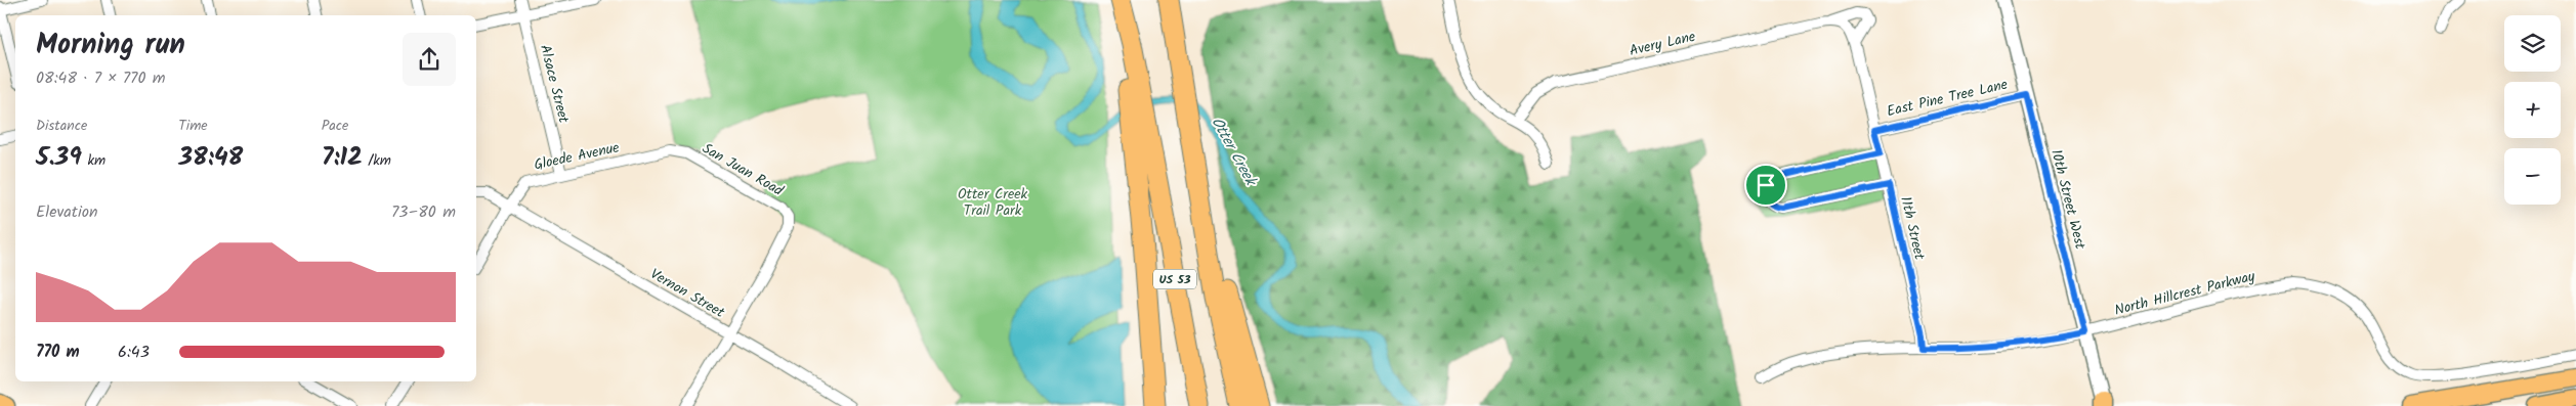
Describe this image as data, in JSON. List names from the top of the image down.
{
  "streets": {
    "highway": ["US 53"],
    "street": [
      "Avery Lane",
      "Alsace Street",
      "East Pine Tree Lane",
      "Gloede Avenue",
      "San Juan Road",
      "10th Street West",
      "11th Street",
      "Vernon Street",
      "North Hillcrest Parkway"
    ]
  },
  "crossings": [
    ["Avery Lane", "11th Street"],
    ["Alsace Street", "Gloede Avenue"],
    ["East Pine Tree Lane", "10th Street West"],
    ["East Pine Tree Lane", "11th Street"],
    ["Gloede Avenue", "San Juan Road"],
    ["Gloede Avenue", "Vernon Street"],
    ["San Juan Road", "Vernon Street"],
    ["10th Street West", "North Hillcrest Parkway"],
    ["11th Street", "North Hillcrest Parkway"]
  ],
  "water": ["Otter Creek"],
  "parks": ["Otter Creek Trail Park"],
  "page": {
    "map_buttons": ["+", "−"],
    "heading": ["Morning run", "08:48 · 7 × 770 m"],
    "stats": [
      ["Distance", "5.39 km"],
      ["Time", "38:48"],
      ["Pace", "7:12 /km"]
    ],
    "chart": ["Elevation", "73–80 m"],
    "list": [
      {
        "name": "770 m",
        "note": "6:43"
      }
    ]
  }
}
